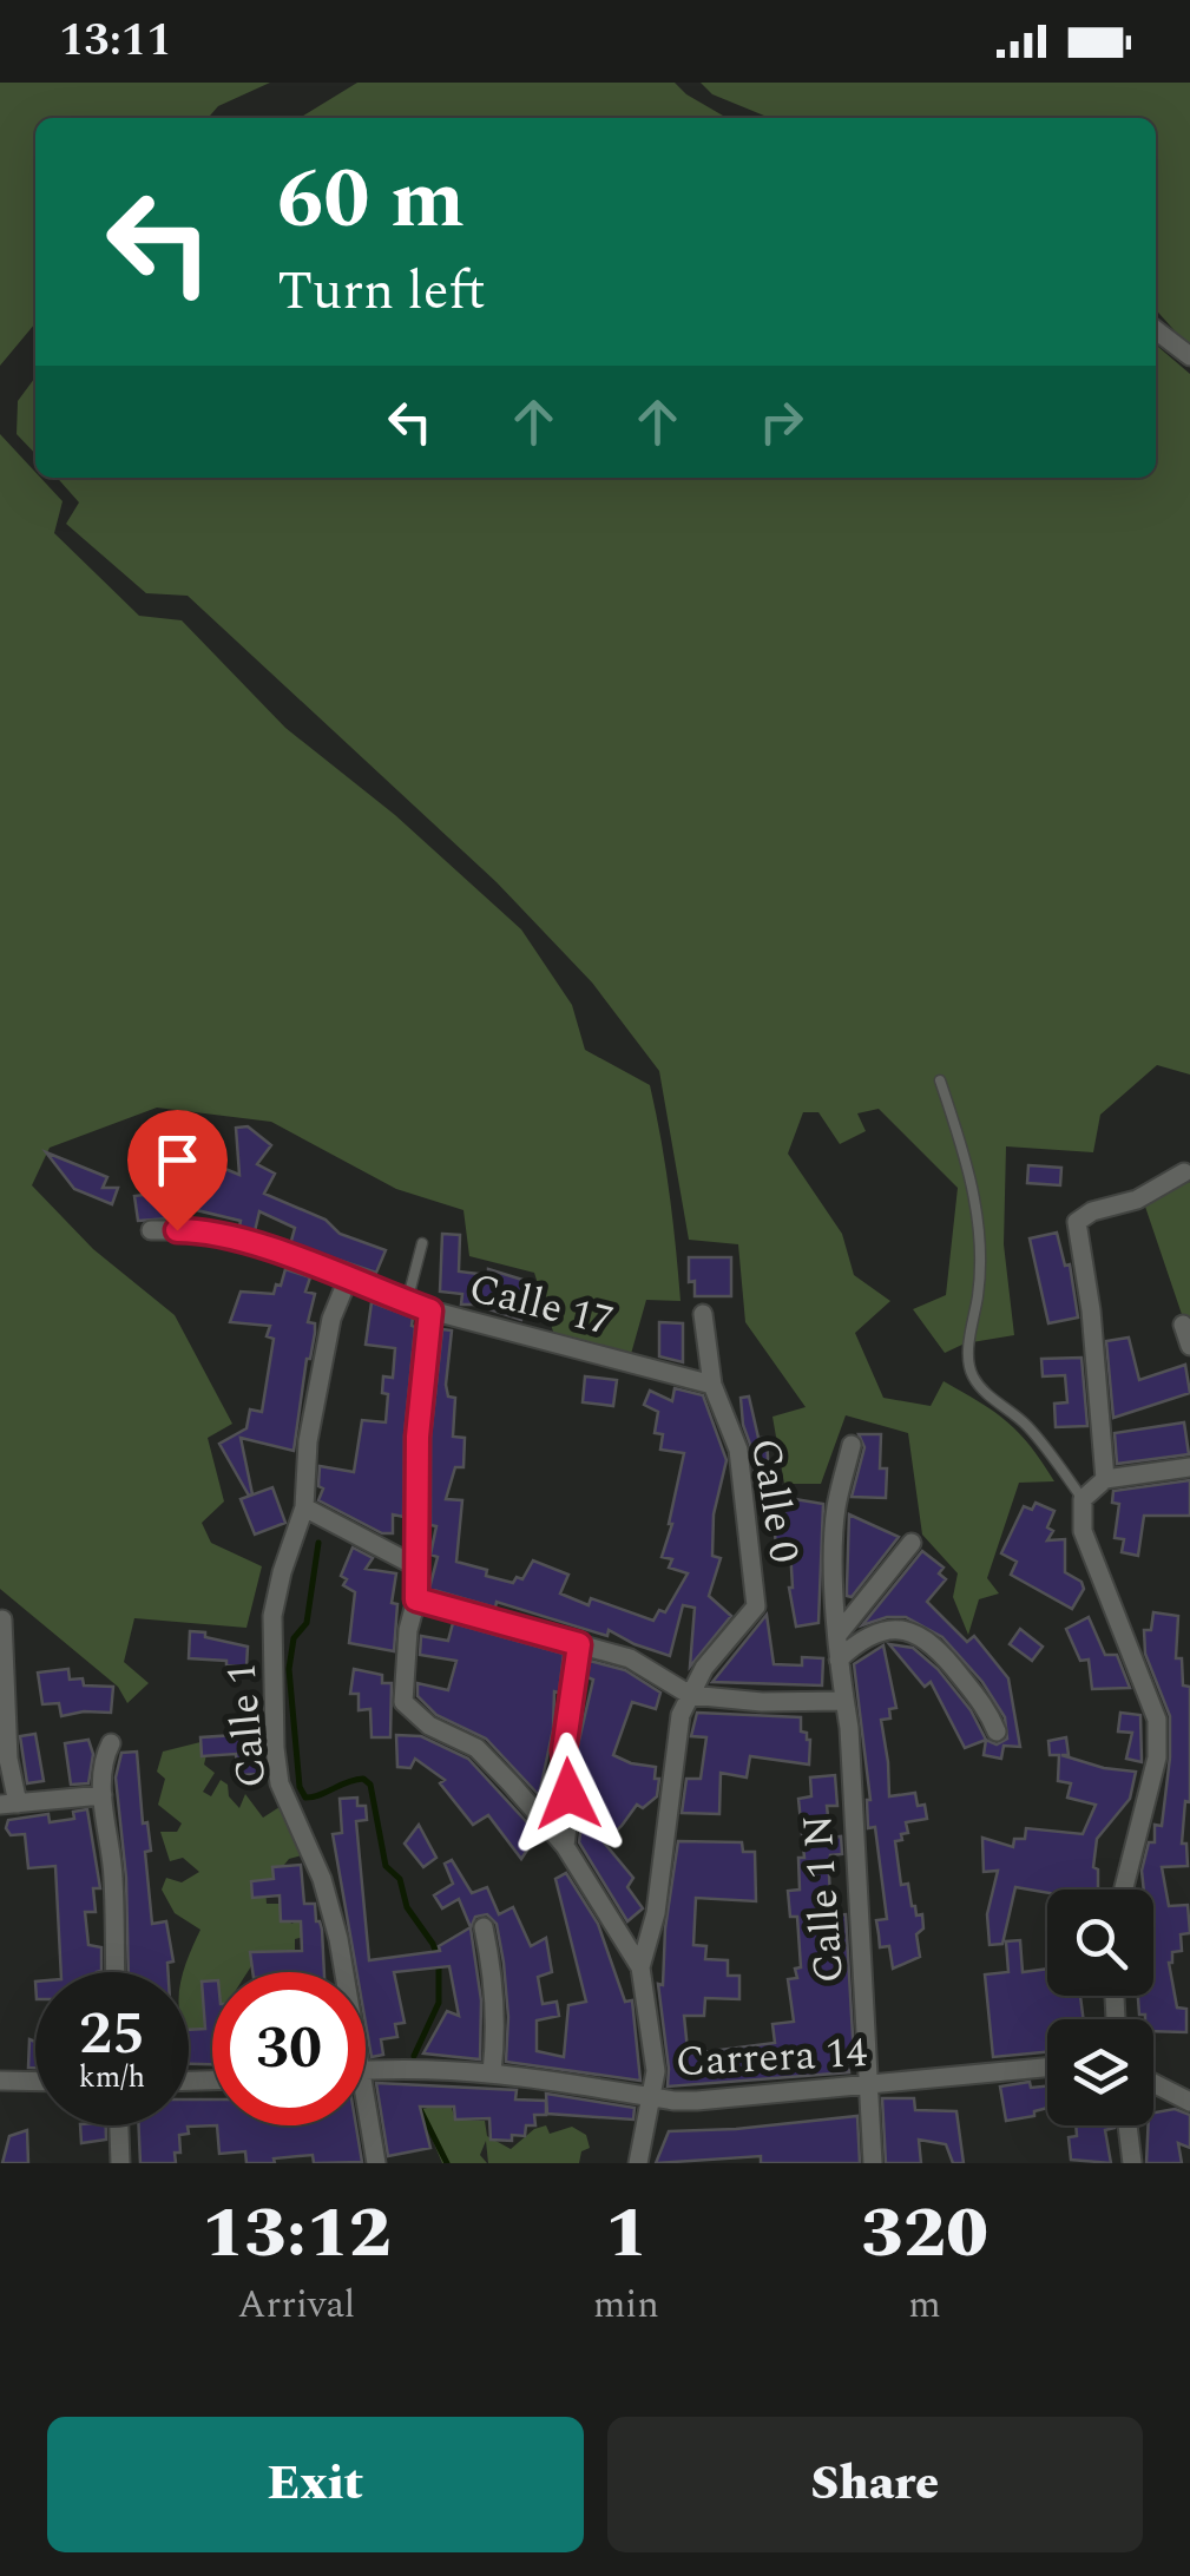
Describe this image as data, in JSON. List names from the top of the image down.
{
  "streets": {
    "street": [
      "Calle 17",
      "Calle 0",
      "Calle 1",
      "Calle 1 N",
      "Carrera 14"
    ]
  },
  "crossings": [
    ["Calle 17", "Calle 0"],
    ["Calle 17", "Calle 1"],
    ["Calle 0", "Carrera 14"],
    ["Calle 1 N", "Carrera 14"]
  ],
  "page": {
    "status": "13:11",
    "turn": ["60 m", "Turn left"],
    "speed": "25 km/h",
    "limit": "30",
    "eta": [
      "13:12",
      "Arrival",
      "1",
      "min",
      "320",
      "m"
    ],
    "buttons": ["Exit", "Share"]
  }
}
